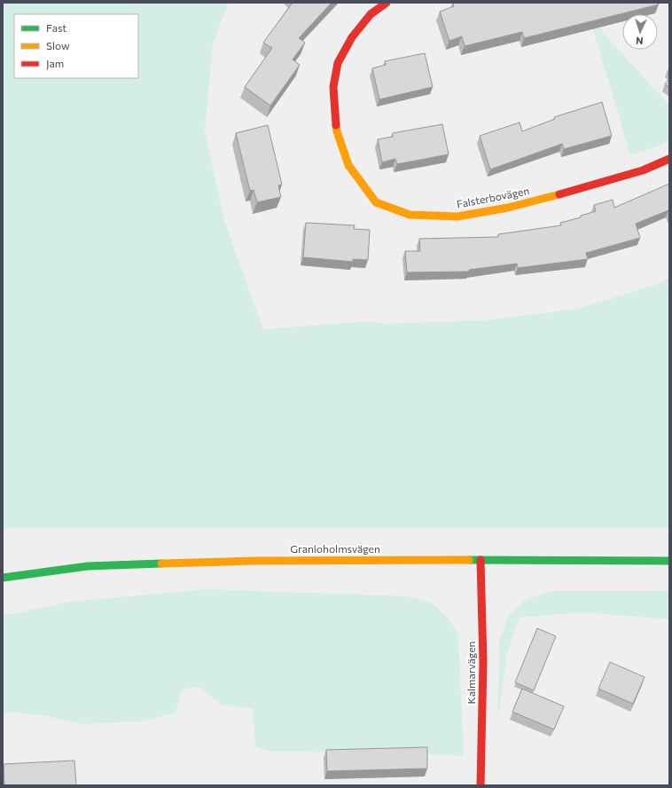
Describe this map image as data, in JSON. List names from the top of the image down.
{
  "streets": {
    "street": ["Falsterbovägen", "Granloholmsvägen", "Kalmarvägen"]
  },
  "crossings": [
    ["Granloholmsvägen", "Kalmarvägen"]
  ],
  "legend": ["Fast", "Slow", "Jam"],
  "north": "bottom"
}
